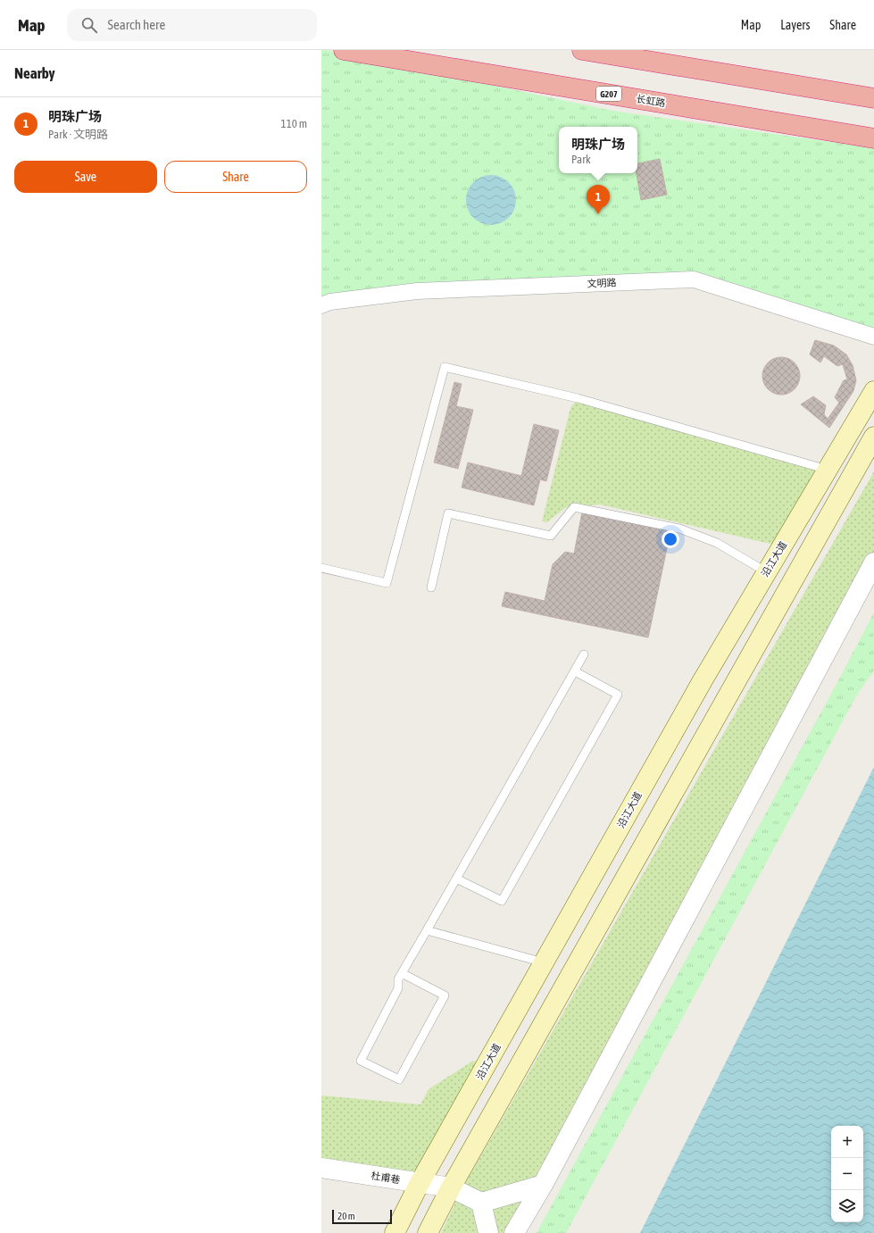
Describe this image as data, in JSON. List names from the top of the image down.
{
  "streets": {
    "highway": ["G207", "长虹路"],
    "main road": ["沿江大道"],
    "street": ["文明路", "杜甫巷"]
  },
  "crossings": [
    ["沿江大道", "杜甫巷"]
  ],
  "scale_bar": "20 m",
  "page": {
    "header": "Map",
    "search": "Search here",
    "nav": ["Map", "Layers", "Share"],
    "heading": "Nearby",
    "list": [
      {
        "mark": "1",
        "name": "明珠广场",
        "note": "Park · 文明路",
        "value": "110 m"
      }
    ],
    "popup": ["明珠广场", "Park"],
    "buttons": ["Save", "Share"],
    "pins": "1",
    "map_buttons": ["+", "−"],
    "scale": "20 m"
  }
}
